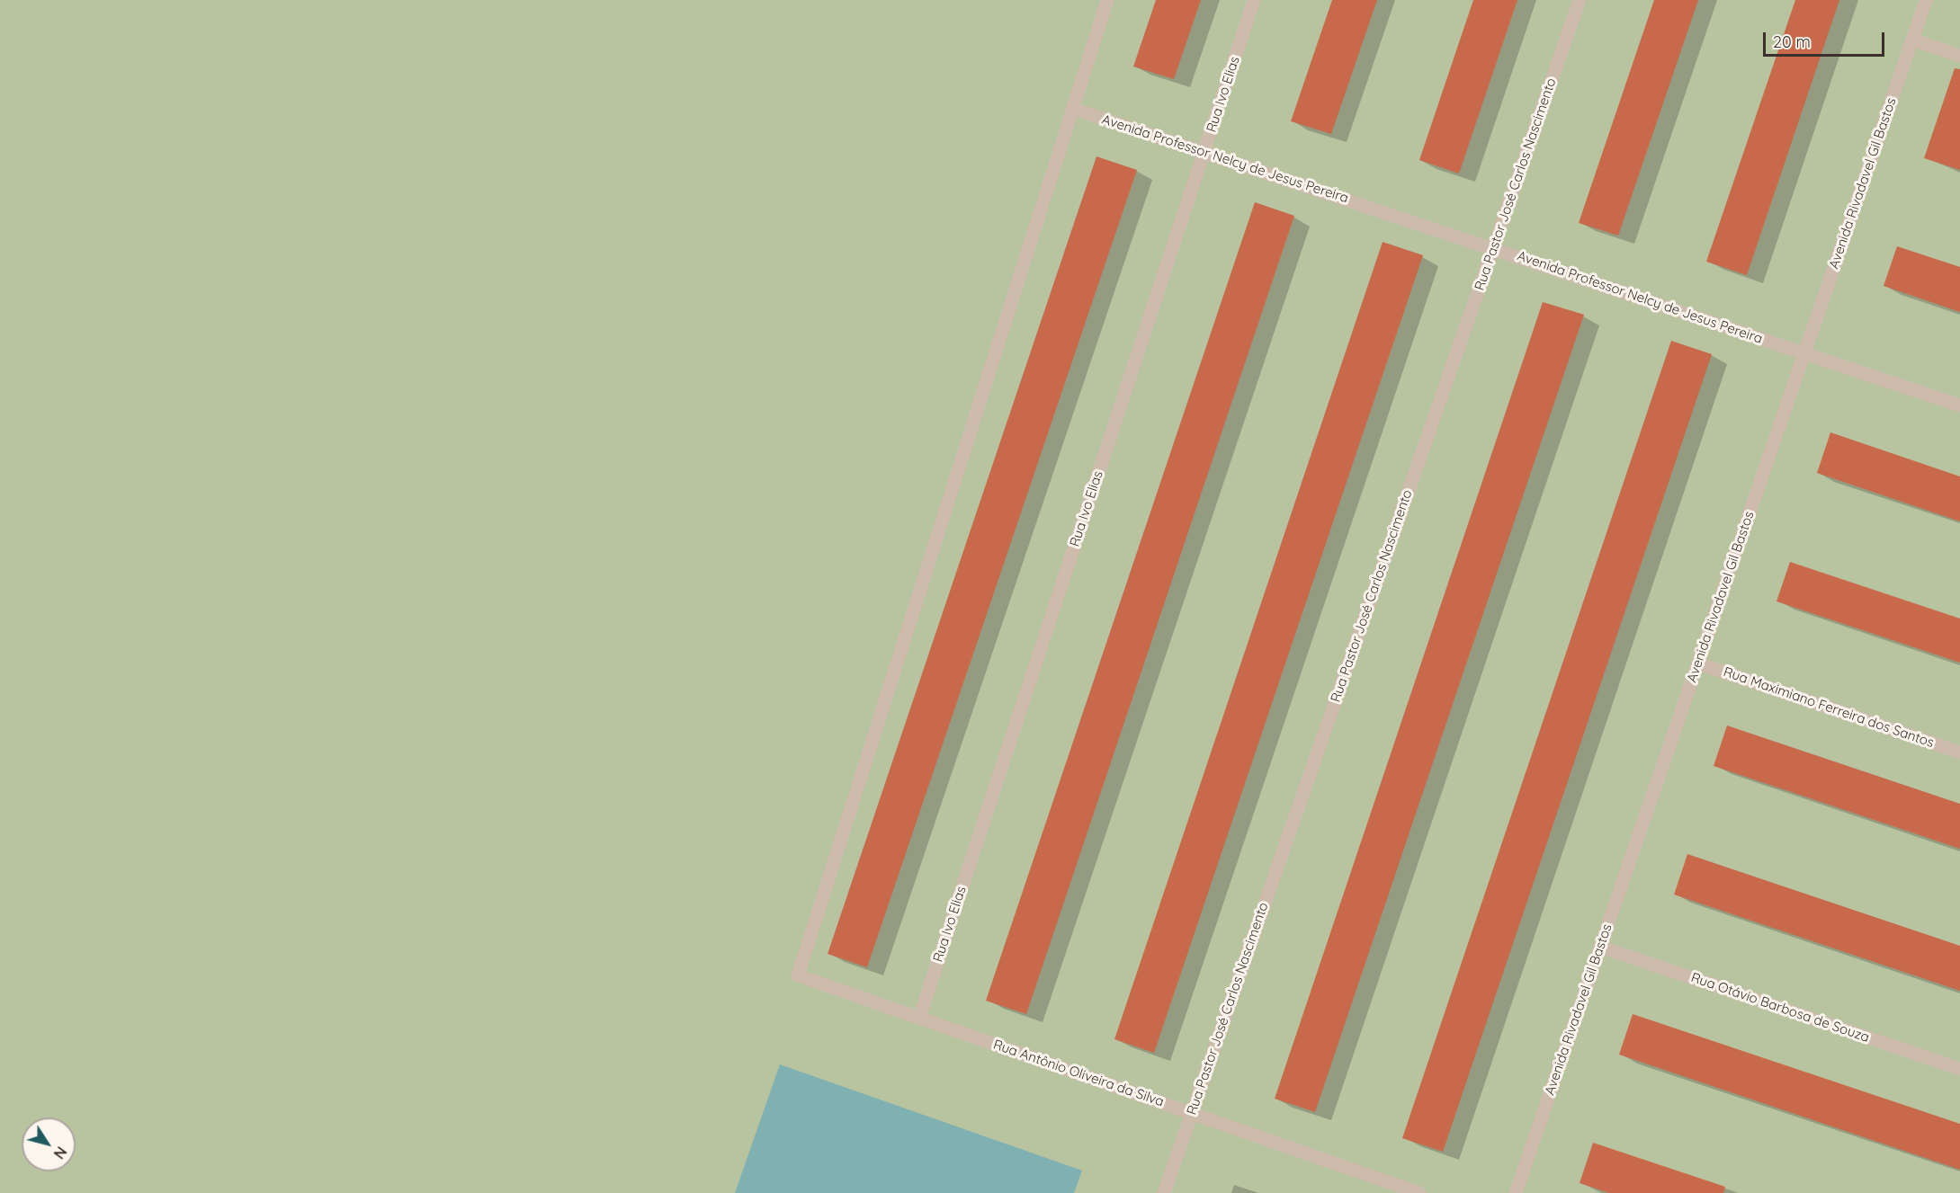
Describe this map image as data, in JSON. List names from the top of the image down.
{
  "streets": {
    "street": [
      "Rua Ivo Elias",
      "Avenida Professor Nelcy de Jesus Pereira",
      "Avenida Rivadavel Gil Bastos",
      "Rua Pastor José Carlos Nascimento",
      "Rua Maximiano Ferreira dos Santos",
      "Rua Otávio Barbosa de Souza",
      "Rua Antônio Oliveira da Silva"
    ]
  },
  "crossings": [
    ["Rua Ivo Elias", "Avenida Professor Nelcy de Jesus Pereira"],
    ["Rua Ivo Elias", "Rua Antônio Oliveira da Silva"],
    ["Avenida Professor Nelcy de Jesus Pereira", "Avenida Rivadavel Gil Bastos"],
    ["Avenida Professor Nelcy de Jesus Pereira", "Rua Pastor José Carlos Nascimento"],
    ["Avenida Professor Nelcy de Jesus Pereira", "Rua Antônio Oliveira da Silva"],
    ["Avenida Rivadavel Gil Bastos", "Rua Maximiano Ferreira dos Santos"],
    ["Avenida Rivadavel Gil Bastos", "Rua Otávio Barbosa de Souza"],
    ["Rua Pastor José Carlos Nascimento", "Rua Antônio Oliveira da Silva"]
  ],
  "scale_bar": "20 m",
  "north": "bottom right"
}
